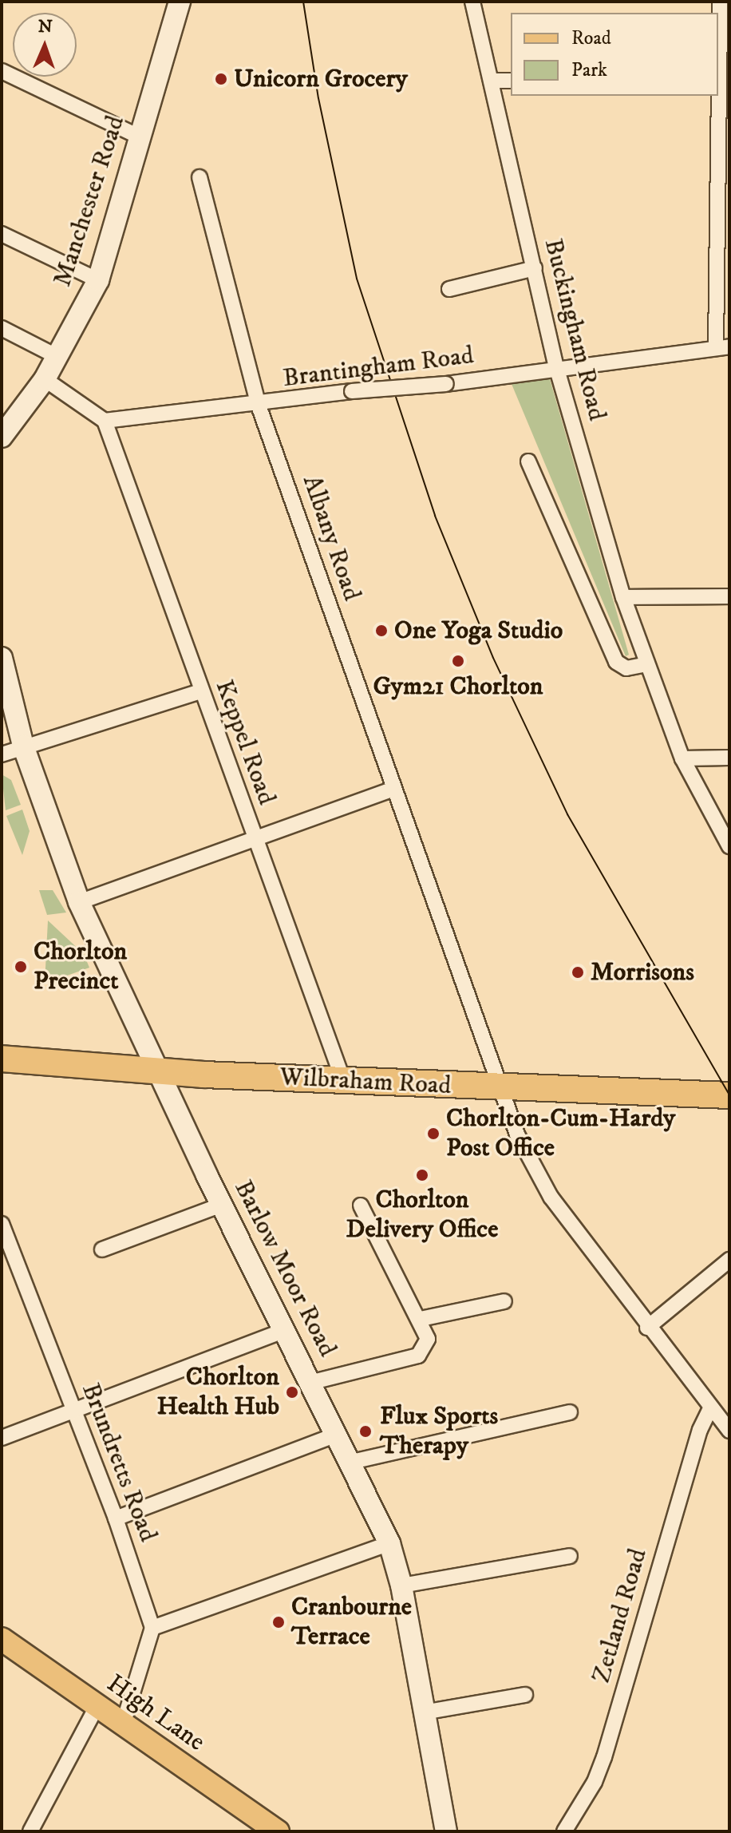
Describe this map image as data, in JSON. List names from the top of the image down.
{
  "streets": {
    "highway": ["Wilbraham Road"],
    "main road": ["Manchester Road", "Barlow Moor Road", "High Lane"],
    "street": [
      "Buckingham Road",
      "Brantingham Road",
      "Albany Road",
      "Keppel Road",
      "Brundretts Road",
      "Zetland Road"
    ]
  },
  "crossings": [
    ["Buckingham Road", "Brantingham Road"],
    ["Brantingham Road", "Albany Road"],
    ["Brantingham Road", "Keppel Road"],
    ["Albany Road", "Wilbraham Road"],
    ["Albany Road", "Zetland Road"],
    ["Keppel Road", "Wilbraham Road"],
    ["Wilbraham Road", "Barlow Moor Road"]
  ],
  "places": [
    "Unicorn Grocery",
    "One Yoga Studio",
    "Gym21 Chorlton",
    "Chorlton Precinct",
    "Morrisons",
    "Chorlton-Cum-Hardy Post Office",
    "Chorlton Delivery Office",
    "Chorlton Health Hub",
    "Flux Sports Therapy",
    "Cranbourne Terrace"
  ],
  "legend": ["Road", "Park"],
  "north": "top"
}
